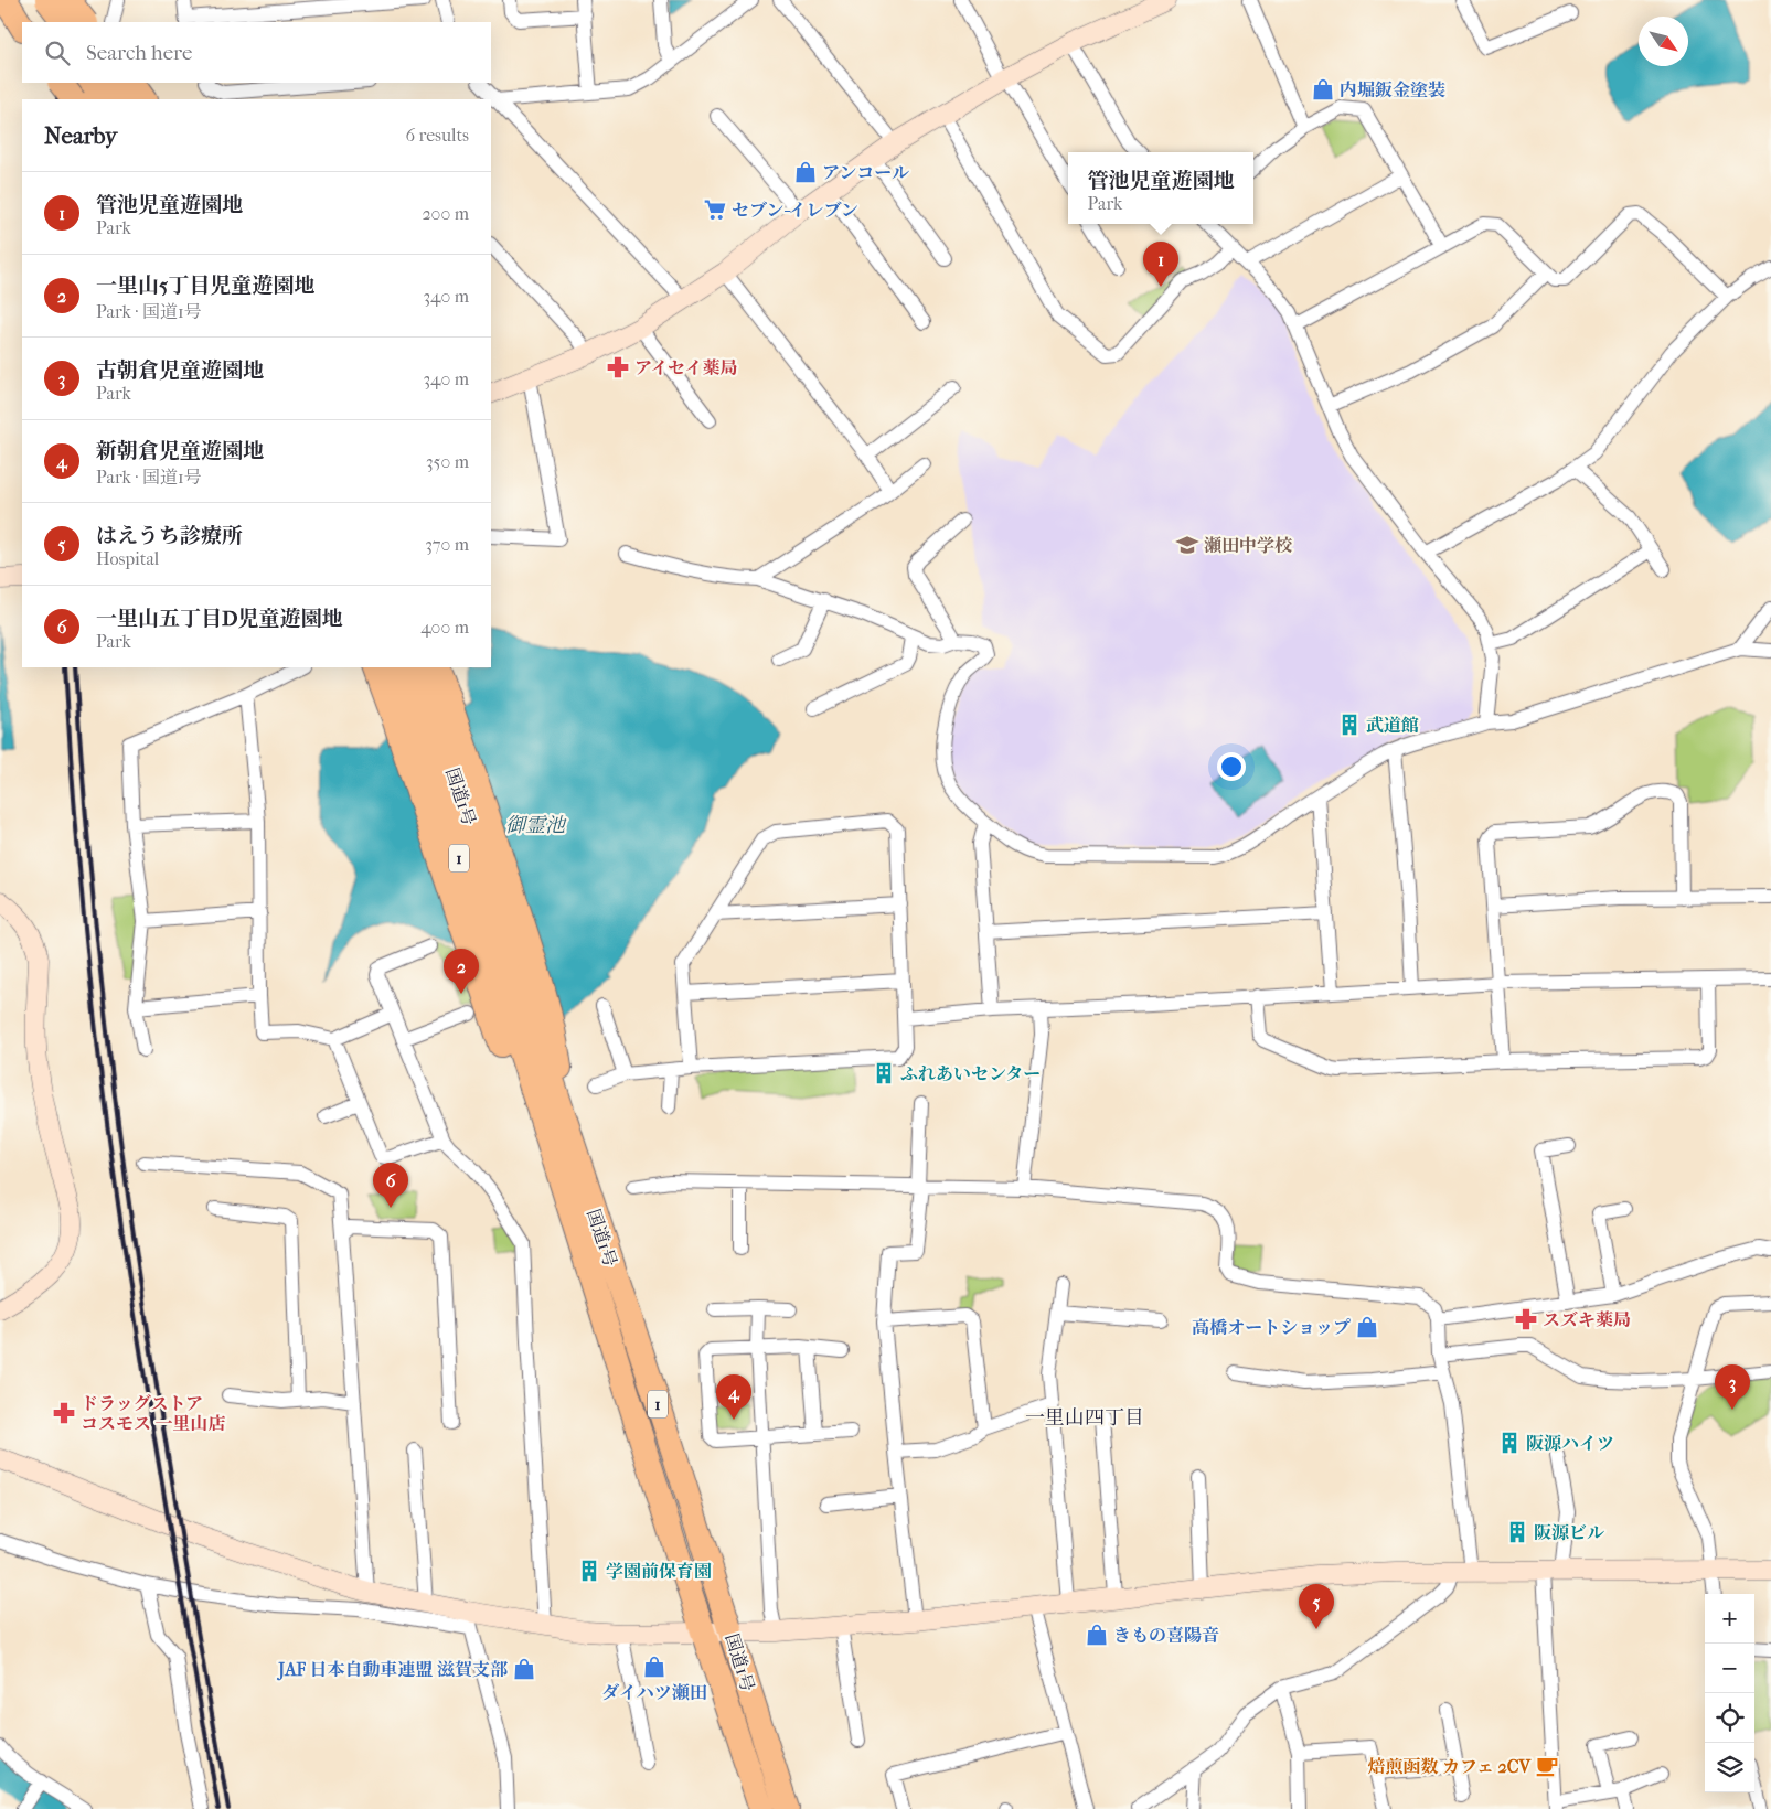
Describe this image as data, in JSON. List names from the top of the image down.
{
  "streets": {
    "highway": ["国道1号", "1"]
  },
  "districts": ["一里山四丁目"],
  "water": ["御霊池"],
  "places": {
    "shop": [
      "内堀鈑金塗装",
      "アンコール",
      "高橋オートショップ",
      "きもの喜陽音",
      "ダイハツ瀬田",
      "JAF 日本自動車連盟 滋賀支部"
    ],
    "supermarket": ["セブン-イレブン"],
    "pharmacy": ["アイセイ薬局", "スズキ薬局", "ドラッグストア コスモス 一里山店"],
    "school or university": ["瀬田中学校"],
    "building": [
      "武道館",
      "ふれあいセンター",
      "阪源ハイツ",
      "阪源ビル",
      "学園前保育園"
    ],
    "cafe": ["焙煎函数 カフェ 2CV"]
  },
  "north": "bottom right",
  "page": {
    "search": "Search here",
    "heading": ["Nearby", "6 results"],
    "popup": ["管池児童遊園地", "Park"],
    "list": [
      {
        "mark": "1",
        "name": "管池児童遊園地",
        "note": "Park",
        "value": "200 m"
      },
      {
        "mark": "2",
        "name": "一里山5丁目児童遊園地",
        "note": "Park · 国道1号",
        "value": "340 m"
      },
      {
        "mark": "3",
        "name": "古朝倉児童遊園地",
        "note": "Park",
        "value": "340 m"
      },
      {
        "mark": "4",
        "name": "新朝倉児童遊園地",
        "note": "Park · 国道1号",
        "value": "350 m"
      },
      {
        "mark": "5",
        "name": "はえうち診療所",
        "note": "Hospital",
        "value": "370 m"
      },
      {
        "mark": "6",
        "name": "一里山五丁目D児童遊園地",
        "note": "Park",
        "value": "400 m"
      }
    ],
    "pins": [
      "1",
      "2",
      "6",
      "3",
      "4",
      "5"
    ],
    "map_buttons": ["+", "−"]
  }
}
